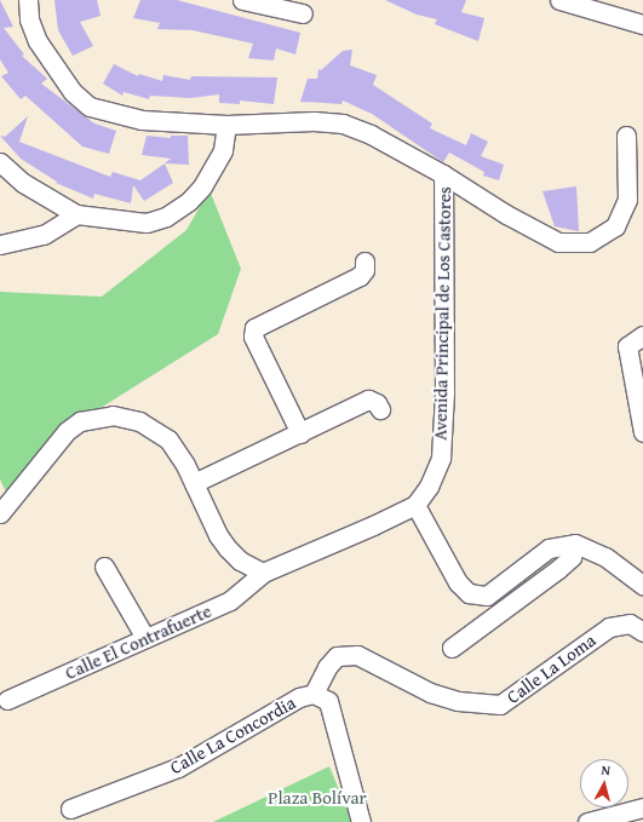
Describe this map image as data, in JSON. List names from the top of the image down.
{
  "streets": {
    "street": [
      "Avenida Principal de Los Castores",
      "Calle El Contrafuerte",
      "Calle La Loma",
      "Calle La Concordia"
    ]
  },
  "crossings": [
    ["Avenida Principal de Los Castores", "Calle El Contrafuerte"],
    ["Calle La Loma", "Calle La Concordia"]
  ],
  "parks": ["Plaza Bolívar"],
  "north": "top"
}
